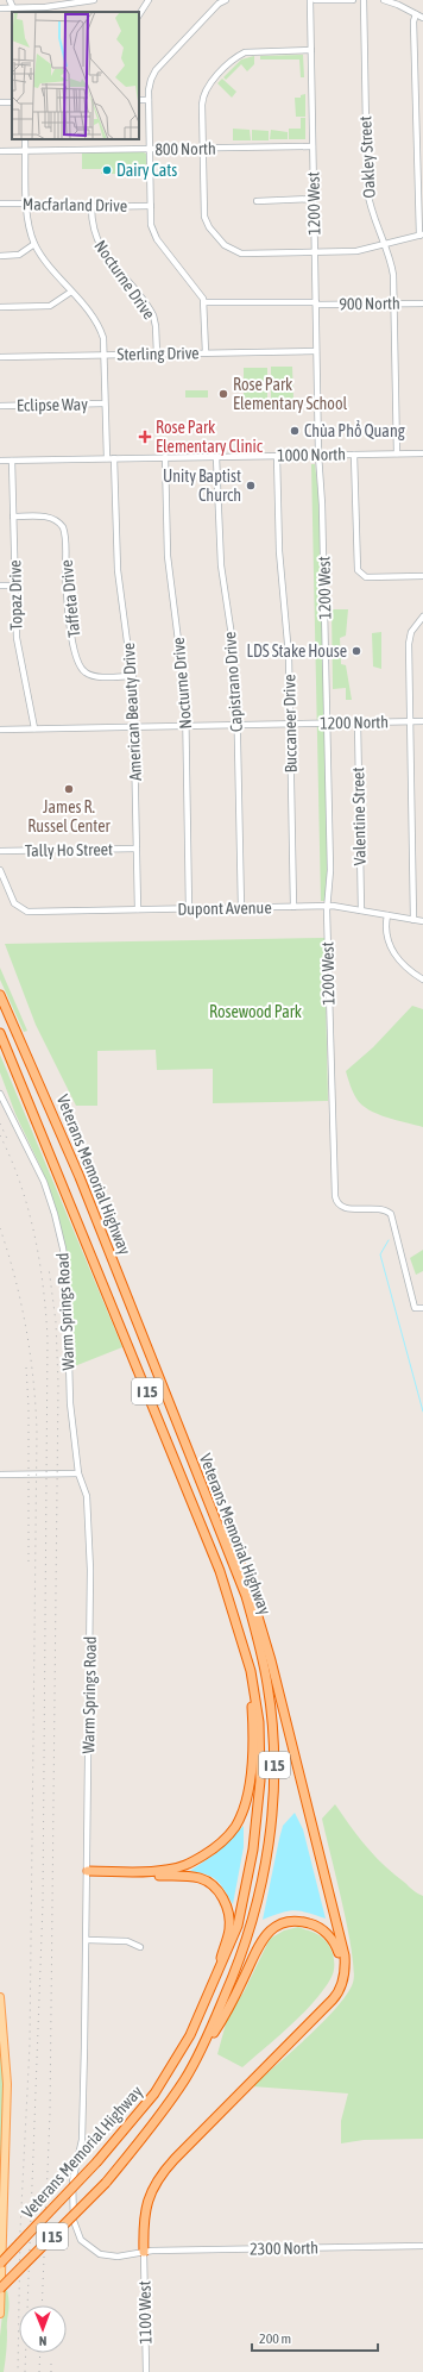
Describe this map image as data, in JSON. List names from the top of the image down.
{
  "streets": {
    "highway": ["Veterans Memorial Highway", "I 15"],
    "street": [
      "800 North",
      "Oakley Street",
      "1200 West",
      "Macfarland Drive",
      "Nocturne Drive",
      "900 North",
      "Sterling Drive",
      "Eclipse Way",
      "1000 North",
      "Topaz Drive",
      "Taffeta Drive",
      "Capistrano Drive",
      "American Beauty Drive",
      "1200 North",
      "Buccaneer Drive",
      "Valentine Street",
      "Tally Ho Street",
      "Dupont Avenue",
      "Warm Springs Road",
      "2300 North",
      "1100 West"
    ]
  },
  "crossings": [
    ["800 North", "1200 West"],
    ["Oakley Street", "900 North"],
    ["Oakley Street", "1000 North"],
    ["1200 West", "900 North"],
    ["1200 West", "Sterling Drive"],
    ["1200 West", "1000 North"],
    ["1200 West", "1200 North"],
    ["1200 West", "Dupont Avenue"],
    ["Macfarland Drive", "Nocturne Drive"],
    ["Nocturne Drive", "Sterling Drive"],
    ["Nocturne Drive", "1000 North"],
    ["Nocturne Drive", "1200 North"],
    ["Nocturne Drive", "Dupont Avenue"],
    ["1000 North", "Topaz Drive"],
    ["1000 North", "Capistrano Drive"],
    ["1000 North", "American Beauty Drive"],
    ["1000 North", "Buccaneer Drive"],
    ["Topaz Drive", "Taffeta Drive"],
    ["Topaz Drive", "1200 North"],
    ["Taffeta Drive", "American Beauty Drive"],
    ["Capistrano Drive", "1200 North"],
    ["Capistrano Drive", "Dupont Avenue"],
    ["American Beauty Drive", "1200 North"],
    ["American Beauty Drive", "Tally Ho Street"],
    ["American Beauty Drive", "Dupont Avenue"],
    ["1200 North", "Buccaneer Drive"],
    ["1200 North", "Valentine Street"],
    ["Buccaneer Drive", "Dupont Avenue"],
    ["Valentine Street", "Dupont Avenue"],
    ["Warm Springs Road", "2300 North"],
    ["Warm Springs Road", "1100 West"],
    ["2300 North", "1100 West"]
  ],
  "parks": ["Rosewood Park"],
  "places": {
    "other": [
      "Dairy Cats",
      "Rose Park Elementary School",
      "Chùa Phổ Quang",
      "Unity Baptist Church",
      "LDS Stake House",
      "James R. Russel Center"
    ],
    "health": ["Rose Park Elementary Clinic"]
  },
  "scale_bar": "200 m",
  "north": "bottom"
}
